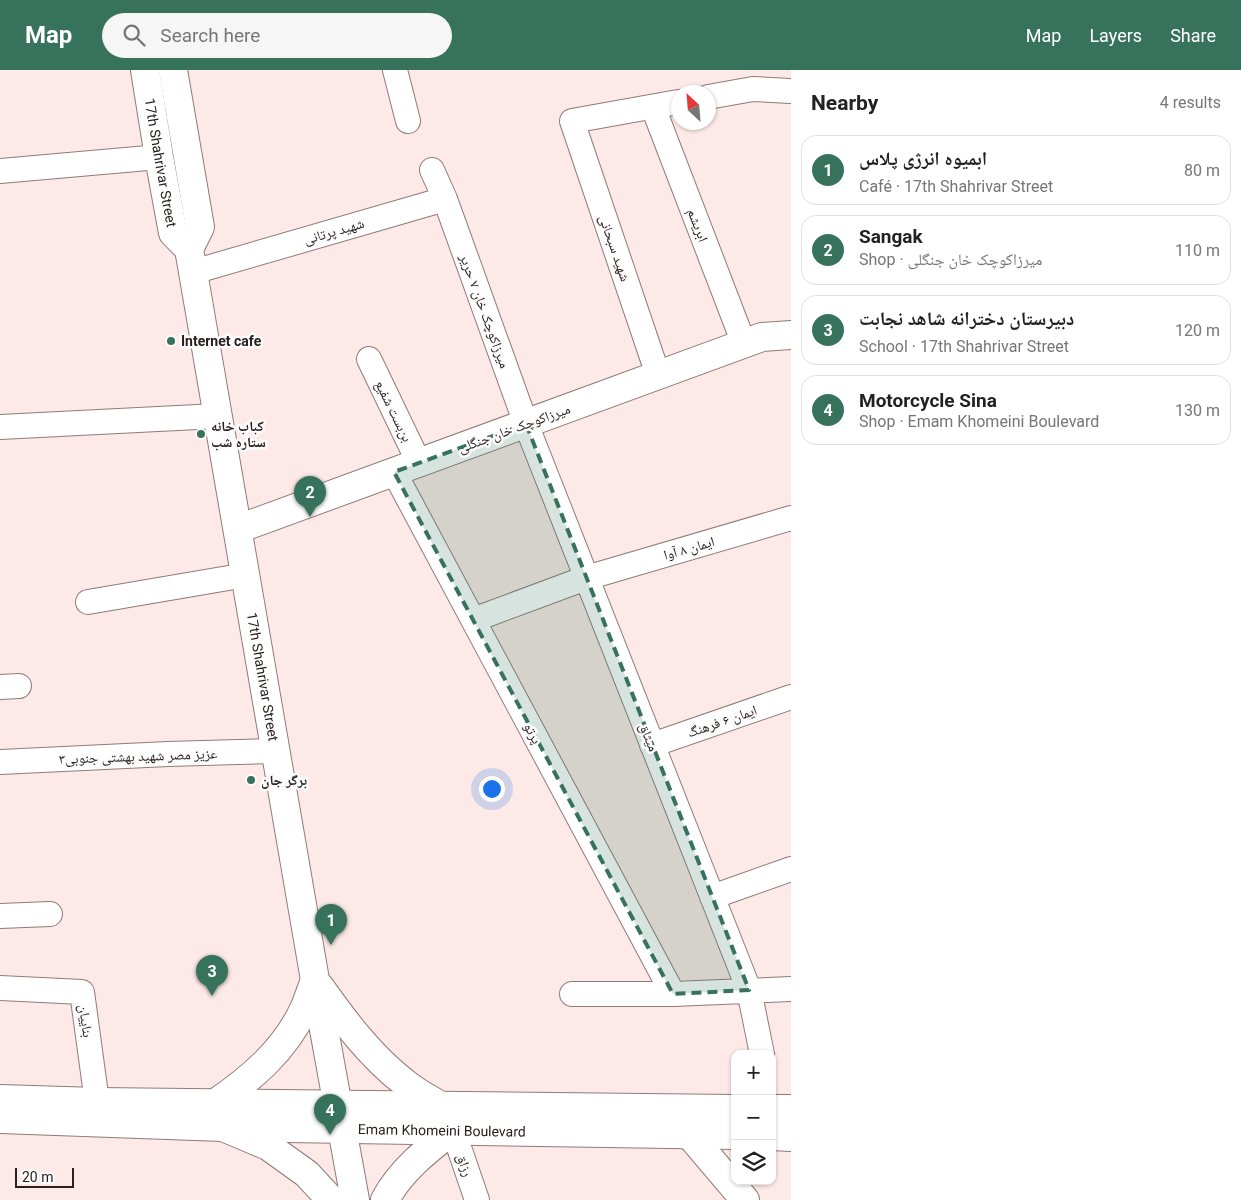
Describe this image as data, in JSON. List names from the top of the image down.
{
  "streets": {
    "main road": ["17th Shahrivar Street", "میرزاکوچک خان جنگلی", "Emam Khomeini Boulevard"],
    "street": [
      "ابریشم",
      "شهید پرتانی",
      "شهید سبحانی",
      "میرزاکوچک خان ۷ حریر",
      "بن‌بست شفیع",
      "ایمان ۸ آوا",
      "ایمان ۶ فرهنگ",
      "پرتو",
      "میثاق",
      "عزیز مصر شهید بهشتی جنوبی۳",
      "بناییان",
      "رزاق"
    ]
  },
  "crossings": [
    ["17th Shahrivar Street", "شهید پرتانی"],
    ["17th Shahrivar Street", "میرزاکوچک خان جنگلی"],
    ["17th Shahrivar Street", "عزیز مصر شهید بهشتی جنوبی۳"],
    ["17th Shahrivar Street", "Emam Khomeini Boulevard"],
    ["ابریشم", "شهید سبحانی"],
    ["ابریشم", "میرزاکوچک خان جنگلی"],
    ["شهید پرتانی", "میرزاکوچک خان ۷ حریر"],
    ["شهید سبحانی", "میرزاکوچک خان جنگلی"],
    ["میرزاکوچک خان ۷ حریر", "میرزاکوچک خان جنگلی"],
    ["میرزاکوچک خان ۷ حریر", "میثاق"],
    ["بن‌بست شفیع", "میرزاکوچک خان جنگلی"],
    ["بن‌بست شفیع", "پرتو"],
    ["میرزاکوچک خان جنگلی", "پرتو"],
    ["میرزاکوچک خان جنگلی", "میثاق"],
    ["ایمان ۸ آوا", "پرتو"],
    ["ایمان ۸ آوا", "میثاق"],
    ["ایمان ۶ فرهنگ", "میثاق"],
    ["بناییان", "Emam Khomeini Boulevard"],
    ["Emam Khomeini Boulevard", "رزاق"]
  ],
  "places": ["Internet cafe", "کباب خانه ستاره شب", "برگر جان"],
  "scale_bar": "20 m",
  "north": "top left",
  "page": {
    "header": "Map",
    "search": "Search here",
    "nav": ["Map", "Layers", "Share"],
    "heading": ["Nearby", "4 results"],
    "list": [
      {
        "mark": "1",
        "name": "ابمیوه انرژی پلاس",
        "note": "Café · 17th Shahrivar Street",
        "value": "80 m"
      },
      {
        "mark": "2",
        "name": "Sangak",
        "note": "Shop · میرزاکوچک خان جنگلی",
        "value": "110 m"
      },
      {
        "mark": "3",
        "name": "دبیرستان دخترانه شاهد نجابت",
        "note": "School · 17th Shahrivar Street",
        "value": "120 m"
      },
      {
        "mark": "4",
        "name": "Motorcycle Sina",
        "note": "Shop · Emam Khomeini Boulevard",
        "value": "130 m"
      }
    ],
    "pins": [
      "2",
      "1",
      "3",
      "4"
    ],
    "map_buttons": ["+", "−"],
    "scale": "20 m"
  }
}
